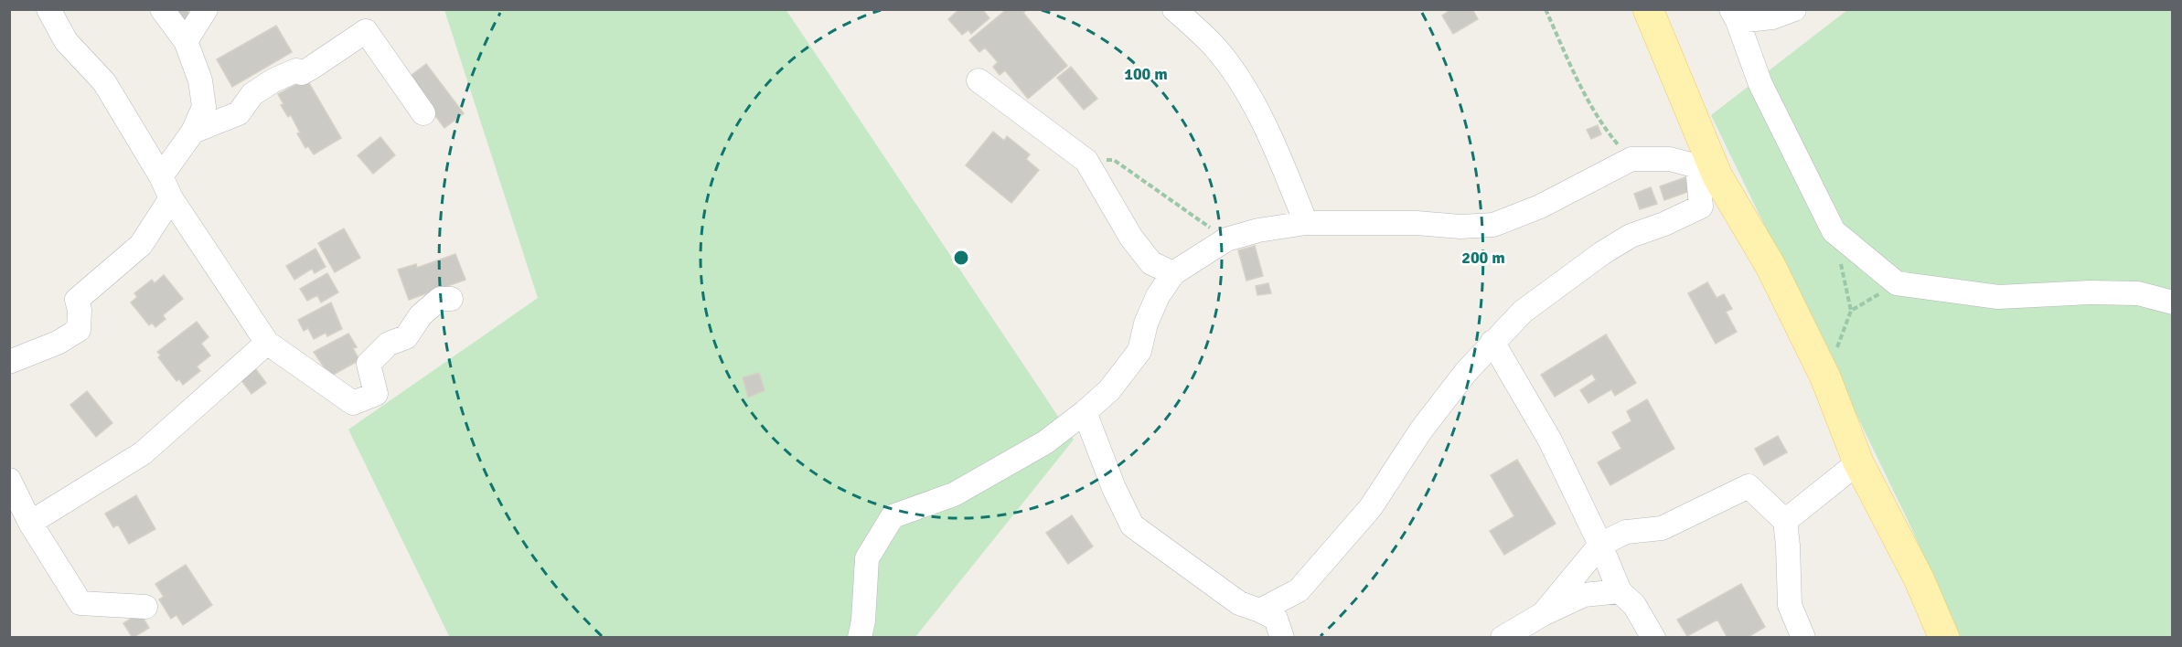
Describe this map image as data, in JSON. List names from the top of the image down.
{
  "rings": ["100 m", "200 m"]
}
